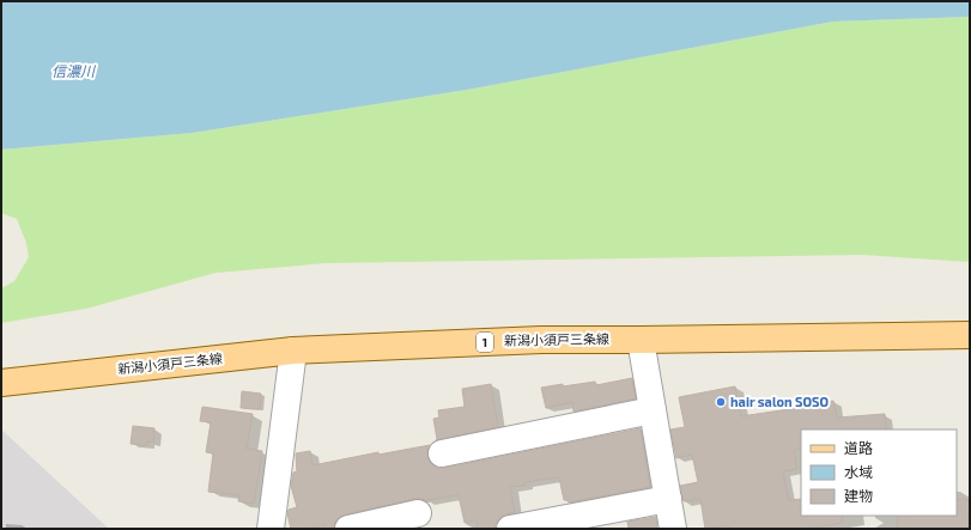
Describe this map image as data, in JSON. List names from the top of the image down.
{
  "streets": {
    "main road": ["新潟小須戸三条線", "1"]
  },
  "water": ["信濃川"],
  "places": ["hair salon SOSO"],
  "legend": ["道路", "水域", "建物"]
}
